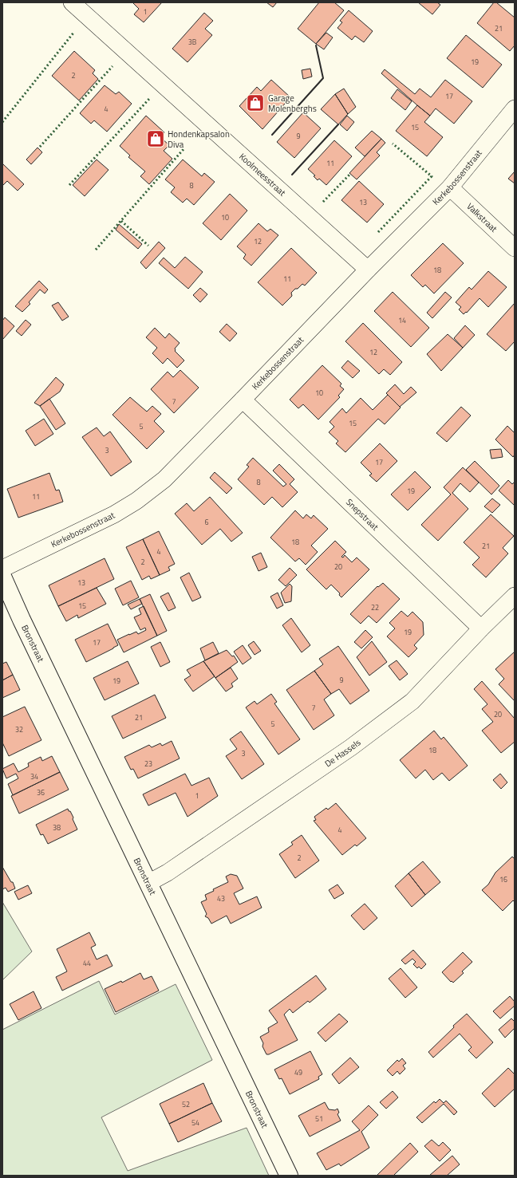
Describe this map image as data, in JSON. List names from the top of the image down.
{
  "streets": {
    "street": [
      "Koolmeesstraat",
      "Kerkebossenstraat",
      "Valkstraat",
      "Snepstraat",
      "Bronstraat",
      "De Hassels"
    ]
  },
  "crossings": [
    ["Koolmeesstraat", "Kerkebossenstraat"],
    ["Kerkebossenstraat", "Valkstraat"],
    ["Kerkebossenstraat", "Snepstraat"],
    ["Snepstraat", "De Hassels"],
    ["Bronstraat", "De Hassels"]
  ],
  "places": {
    "shop": ["Garage Molenberghs", "Hondenkapsalon Diva"]
  },
  "house_numbers": [
    "1",
    "21",
    "3B",
    "19",
    "2",
    "17",
    "4",
    "15",
    "9",
    "11",
    "8",
    "13",
    "10",
    "12",
    "18",
    "11",
    "14",
    "12",
    "10",
    "7",
    "15",
    "5",
    "3",
    "17",
    "8",
    "19",
    "11",
    "6",
    "18",
    "21",
    "4",
    "2",
    "20",
    "13",
    "15",
    "22",
    "19",
    "17",
    "9",
    "19",
    "7",
    "20",
    "21",
    "5",
    "32",
    "18",
    "3",
    "23",
    "34",
    "36",
    "1",
    "38",
    "4",
    "2",
    "16",
    "43",
    "44",
    "49",
    "52",
    "51",
    "54"
  ]
}
